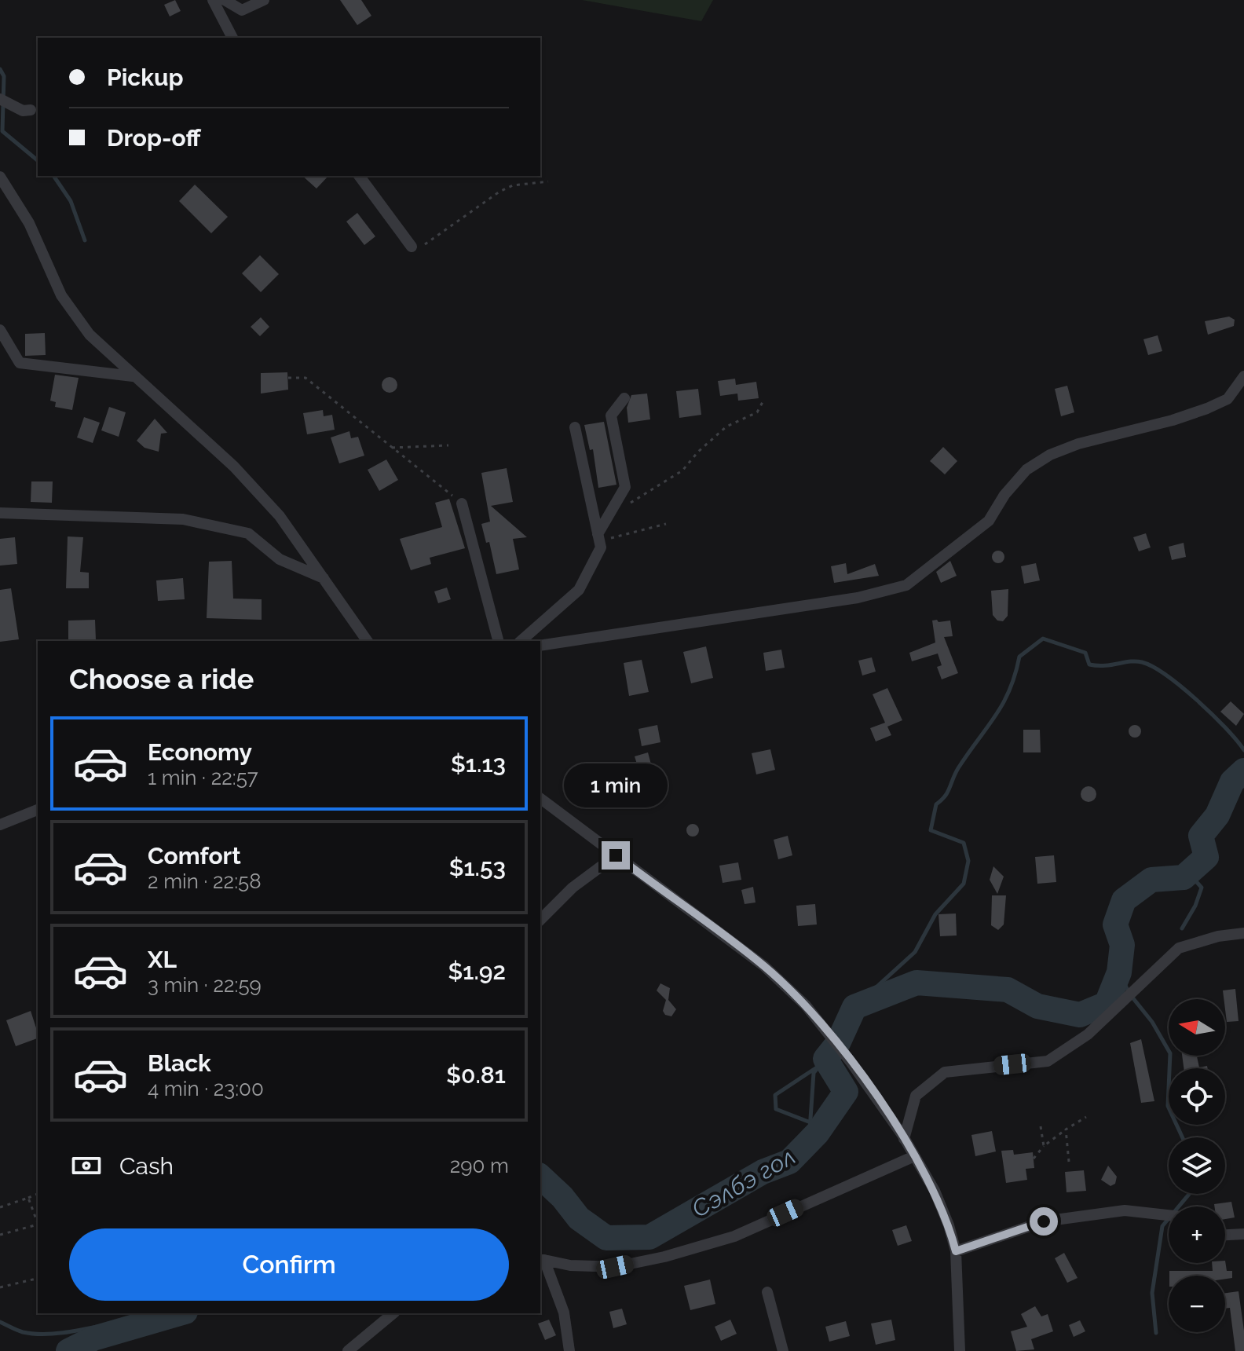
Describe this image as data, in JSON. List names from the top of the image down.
{
  "water": ["Сэлбэ гол"],
  "north": "left",
  "page": {
    "banner": ["Pickup", "Drop-off"],
    "heading": "Choose a ride",
    "list": [
      {
        "name": "Economy",
        "note": "1 min · 22:57",
        "value": "$1.13"
      },
      {
        "name": "Comfort",
        "note": "2 min · 22:58",
        "value": "$1.53"
      },
      {
        "name": "XL",
        "note": "3 min · 22:59",
        "value": "$1.92"
      },
      {
        "name": "Black",
        "note": "4 min · 23:00",
        "value": "$0.81"
      }
    ],
    "bubble": "1 min",
    "map_buttons": ["+", "−"],
    "pay": ["Cash", "290 m"],
    "buttons": "Confirm"
  }
}
